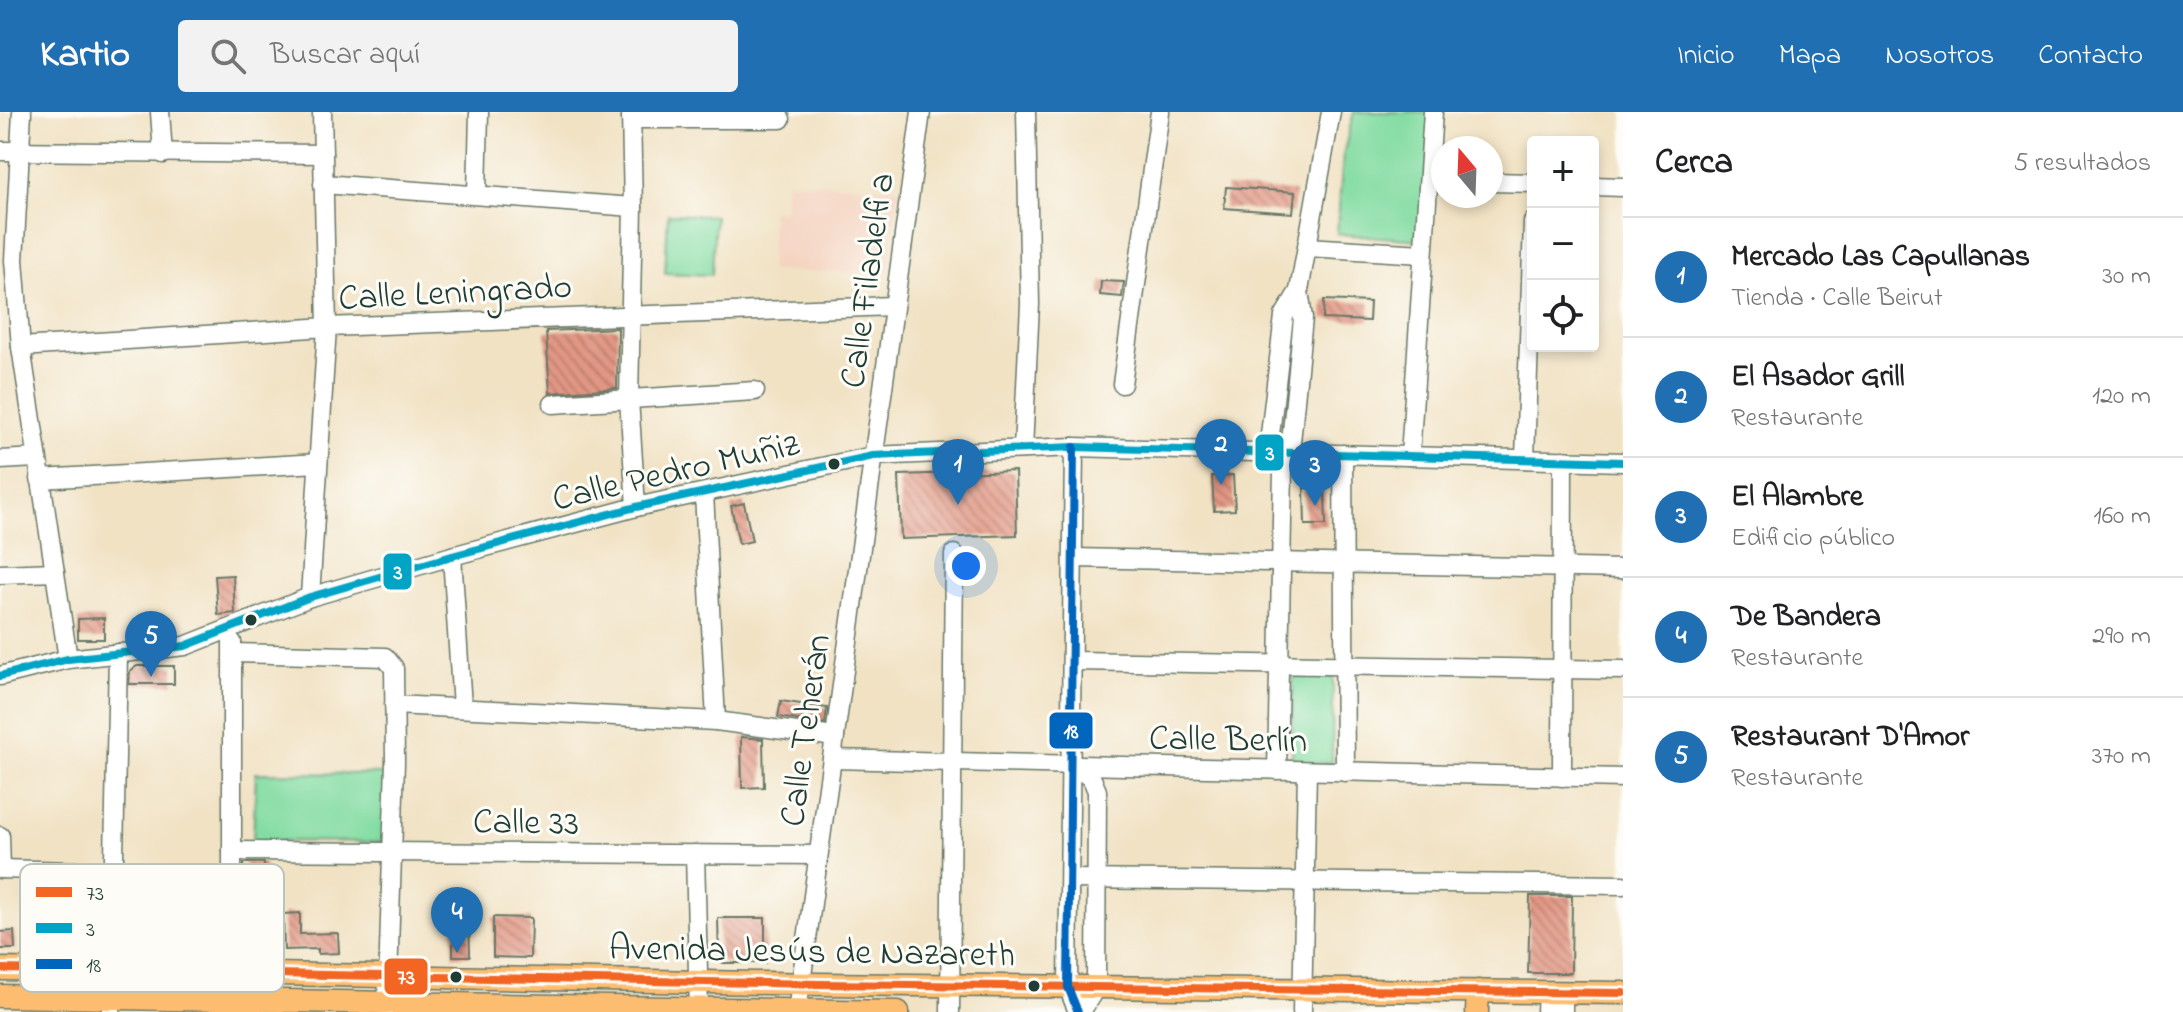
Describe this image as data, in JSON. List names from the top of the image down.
{
  "streets": {
    "main road": ["Avenida Jesús de Nazareth"],
    "street": [
      "Calle Filadelfia",
      "Calle Leningrado",
      "Calle Pedro Muñiz",
      "Calle Teherán",
      "Calle Berlín",
      "Calle 33"
    ]
  },
  "crossings": [
    ["Calle Filadelfia", "Calle Leningrado"],
    ["Calle Filadelfia", "Calle Pedro Muñiz"],
    ["Calle Filadelfia", "Calle Teherán"],
    ["Calle Pedro Muñiz", "Calle Teherán"],
    ["Calle Teherán", "Calle Berlín"],
    ["Calle Teherán", "Calle 33"],
    ["Calle Teherán", "Avenida Jesús de Nazareth"]
  ],
  "lines": ["transit line 3", "transit line 18", "transit line 73"],
  "legend": ["73", "3", "18"],
  "north": "top",
  "page": {
    "header": "Kartio",
    "search": "Buscar aquí",
    "nav": [
      "Inicio",
      "Mapa",
      "Nosotros",
      "Contacto"
    ],
    "heading": ["Cerca", "5 resultados"],
    "map_buttons": ["+", "−"],
    "list": [
      {
        "mark": "1",
        "name": "Mercado Las Capullanas",
        "note": "Tienda · Calle Beirut",
        "value": "30 m"
      },
      {
        "mark": "2",
        "name": "El Asador Grill",
        "note": "Restaurante",
        "value": "120 m"
      },
      {
        "mark": "3",
        "name": "El Alambre",
        "note": "Edificio público",
        "value": "160 m"
      },
      {
        "mark": "4",
        "name": "De Bandera",
        "note": "Restaurante",
        "value": "290 m"
      },
      {
        "mark": "5",
        "name": "Restaurant D'Amor",
        "note": "Restaurante",
        "value": "370 m"
      }
    ],
    "pins": [
      "2",
      "1",
      "3",
      "5",
      "4"
    ]
  }
}
